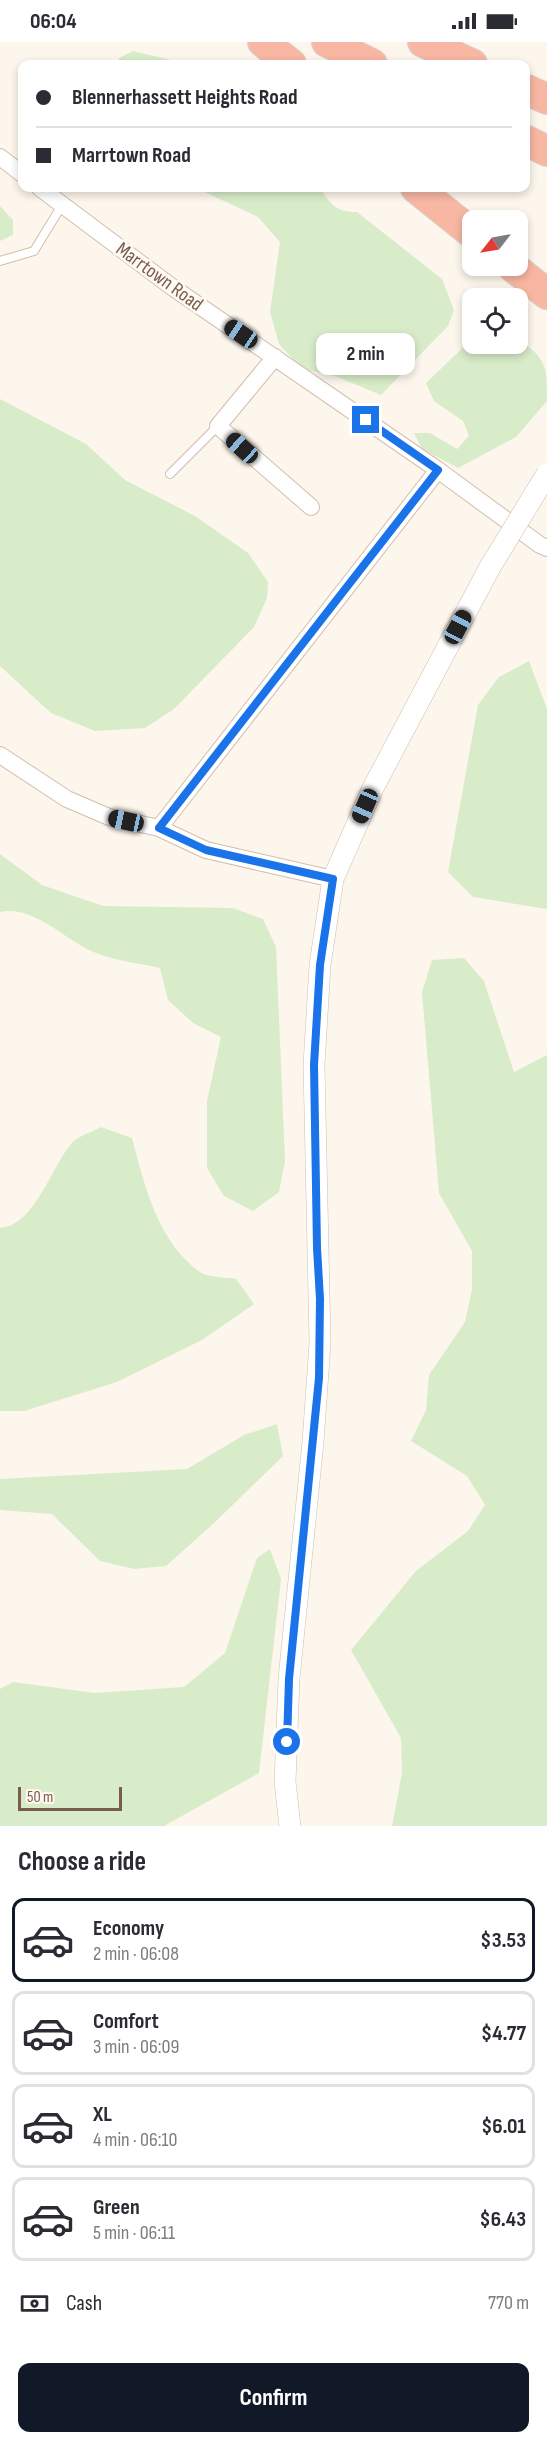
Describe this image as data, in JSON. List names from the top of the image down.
{
  "streets": {
    "street": ["Marrtown Road"]
  },
  "scale_bar": "50 m",
  "north": "bottom left",
  "page": {
    "status": "06:04",
    "banner": ["Blennerhassett Heights Road", "Marrtown Road"],
    "bubble": "2 min",
    "scale": "50 m",
    "heading": "Choose a ride",
    "list": [
      {
        "name": "Economy",
        "note": "2 min · 06:08",
        "value": "$3.53"
      },
      {
        "name": "Comfort",
        "note": "3 min · 06:09",
        "value": "$4.77"
      },
      {
        "name": "XL",
        "note": "4 min · 06:10",
        "value": "$6.01"
      },
      {
        "name": "Green",
        "note": "5 min · 06:11",
        "value": "$6.43"
      }
    ],
    "pay": ["Cash", "770 m"],
    "buttons": "Confirm"
  }
}
